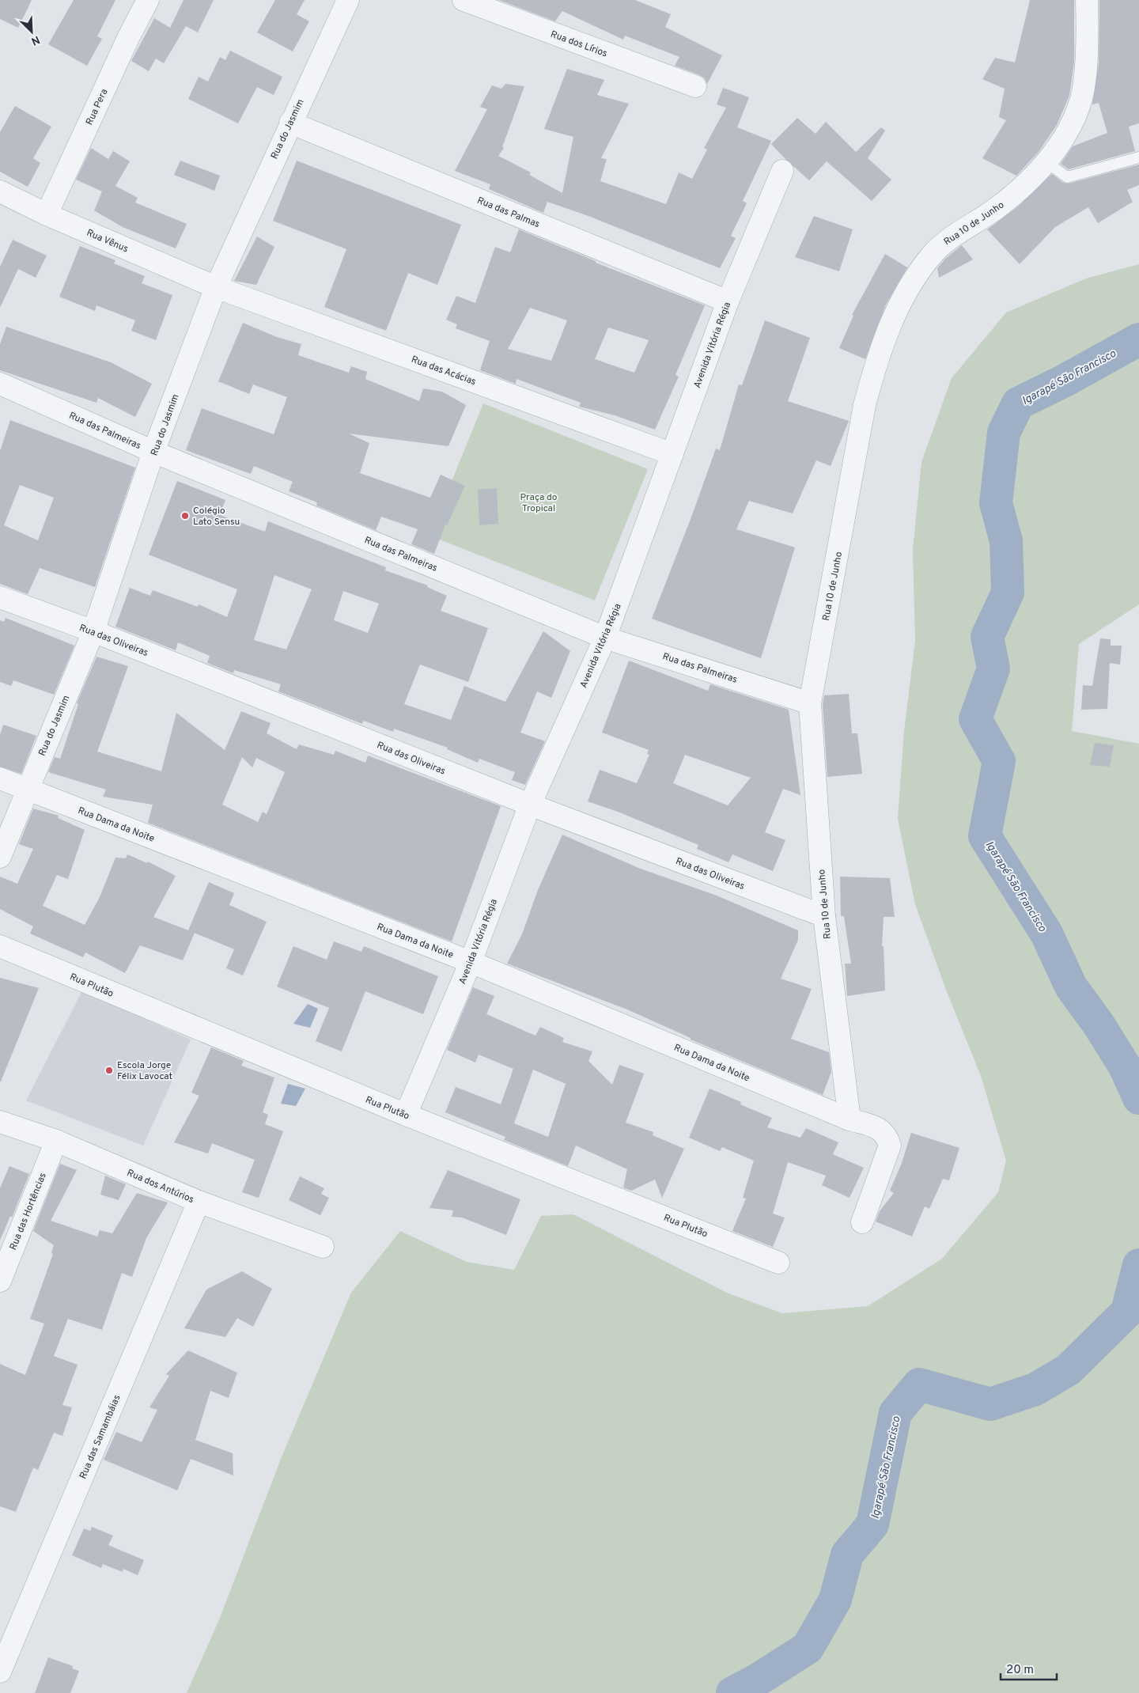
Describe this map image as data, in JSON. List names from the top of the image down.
{
  "streets": {
    "street": [
      "Rua dos Lírios",
      "Rua Pera",
      "Rua do Jasmim",
      "Rua das Palmas",
      "Rua 10 de Junho",
      "Rua Vênus",
      "Avenida Vitória Régia",
      "Rua das Acácias",
      "Rua das Palmeiras",
      "Rua das Oliveiras",
      "Rua Dama da Noite",
      "Rua Plutão",
      "Rua dos Antúrios",
      "Rua das Hortências",
      "Rua das Samambáias"
    ]
  },
  "crossings": [
    ["Rua Pera", "Rua Vênus"],
    ["Rua do Jasmim", "Rua das Palmas"],
    ["Rua do Jasmim", "Rua Vênus"],
    ["Rua do Jasmim", "Rua das Acácias"],
    ["Rua do Jasmim", "Rua das Palmeiras"],
    ["Rua do Jasmim", "Rua das Oliveiras"],
    ["Rua do Jasmim", "Rua Dama da Noite"],
    ["Rua das Palmas", "Avenida Vitória Régia"],
    ["Rua 10 de Junho", "Rua das Palmeiras"],
    ["Rua 10 de Junho", "Rua das Oliveiras"],
    ["Rua 10 de Junho", "Rua Dama da Noite"],
    ["Rua Vênus", "Rua das Acácias"],
    ["Avenida Vitória Régia", "Rua das Acácias"],
    ["Avenida Vitória Régia", "Rua das Palmeiras"],
    ["Avenida Vitória Régia", "Rua das Oliveiras"],
    ["Avenida Vitória Régia", "Rua Dama da Noite"],
    ["Avenida Vitória Régia", "Rua Plutão"],
    ["Rua dos Antúrios", "Rua das Hortências"],
    ["Rua dos Antúrios", "Rua das Samambáias"]
  ],
  "water": ["Igarapé São Francisco"],
  "parks": ["Praça do Tropical"],
  "places": ["Colégio Lato Sensu", "Escola Jorge Félix Lavocat"],
  "scale_bar": "20 m",
  "north": "bottom right"
}
